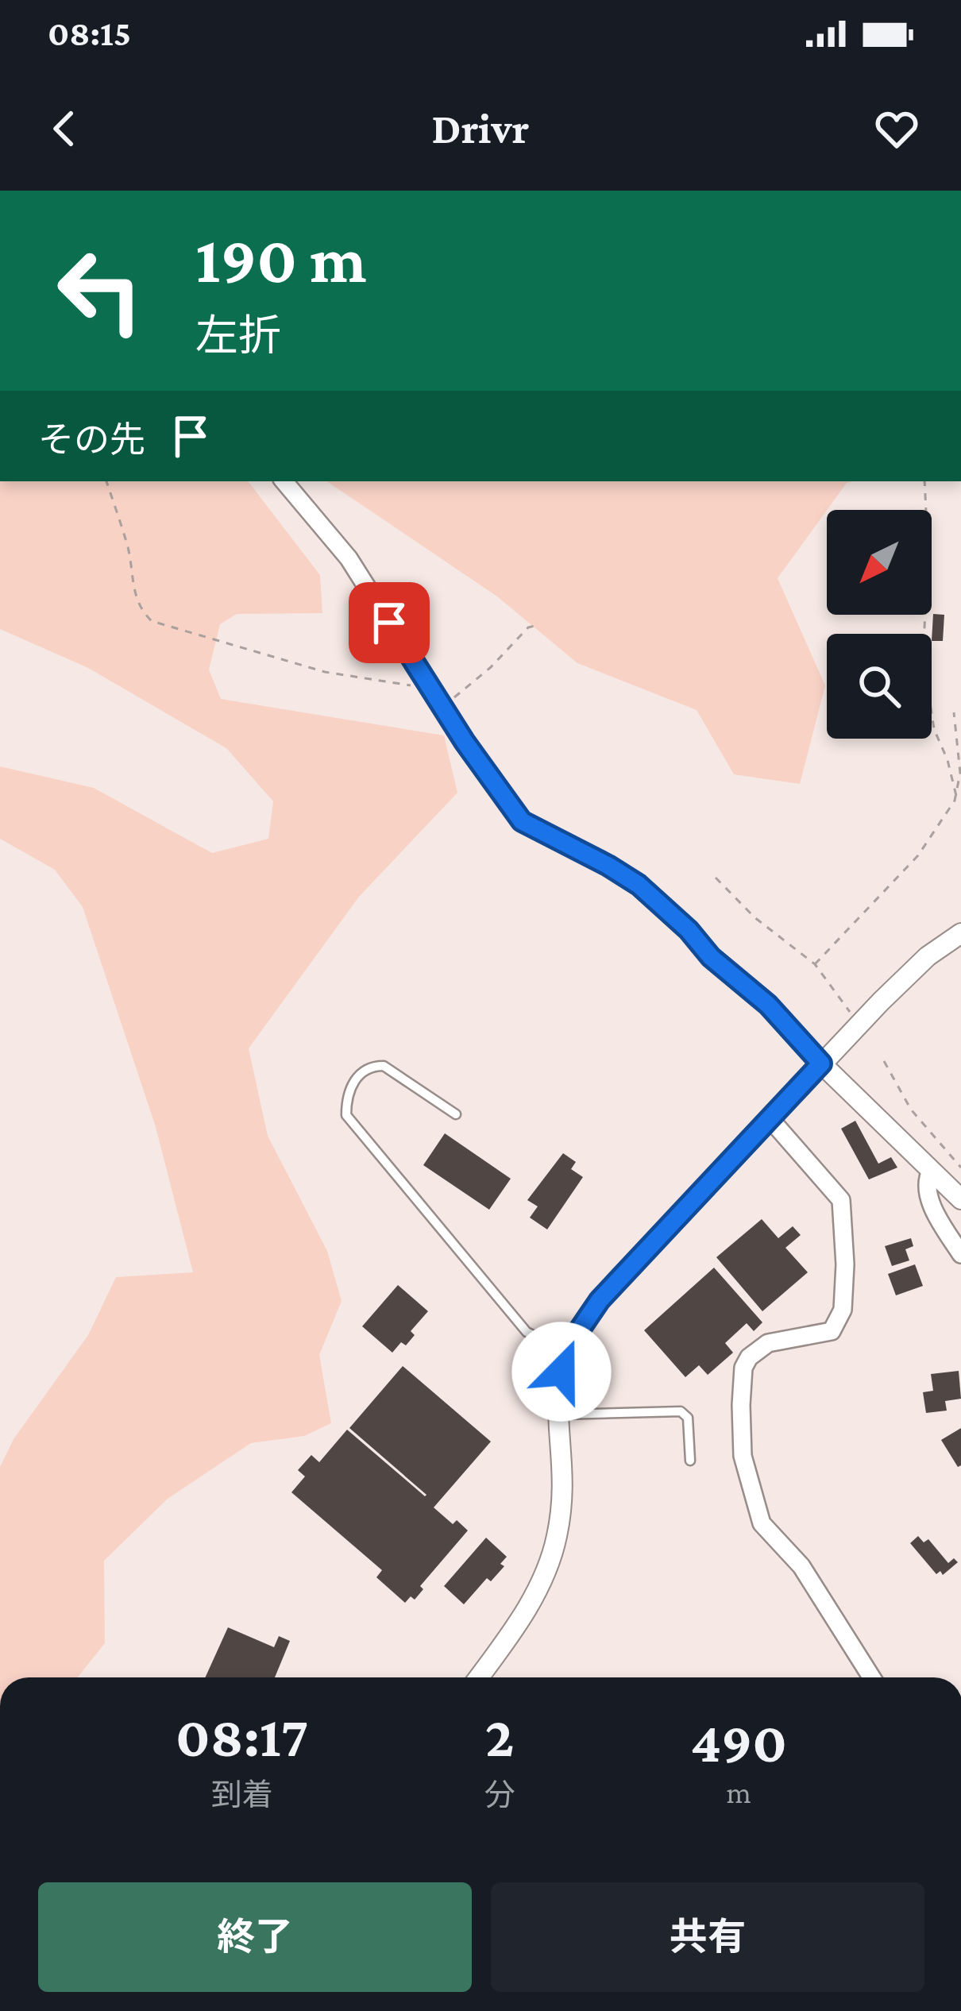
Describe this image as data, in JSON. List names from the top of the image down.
{
  "north": "bottom left",
  "page": {
    "status": "08:15",
    "header": "Drivr",
    "turn": ["190 m", "左折"],
    "then": "その先",
    "eta": [
      "08:17",
      "到着",
      "2",
      "分",
      "490",
      "m"
    ],
    "buttons": ["終了", "共有"]
  }
}
